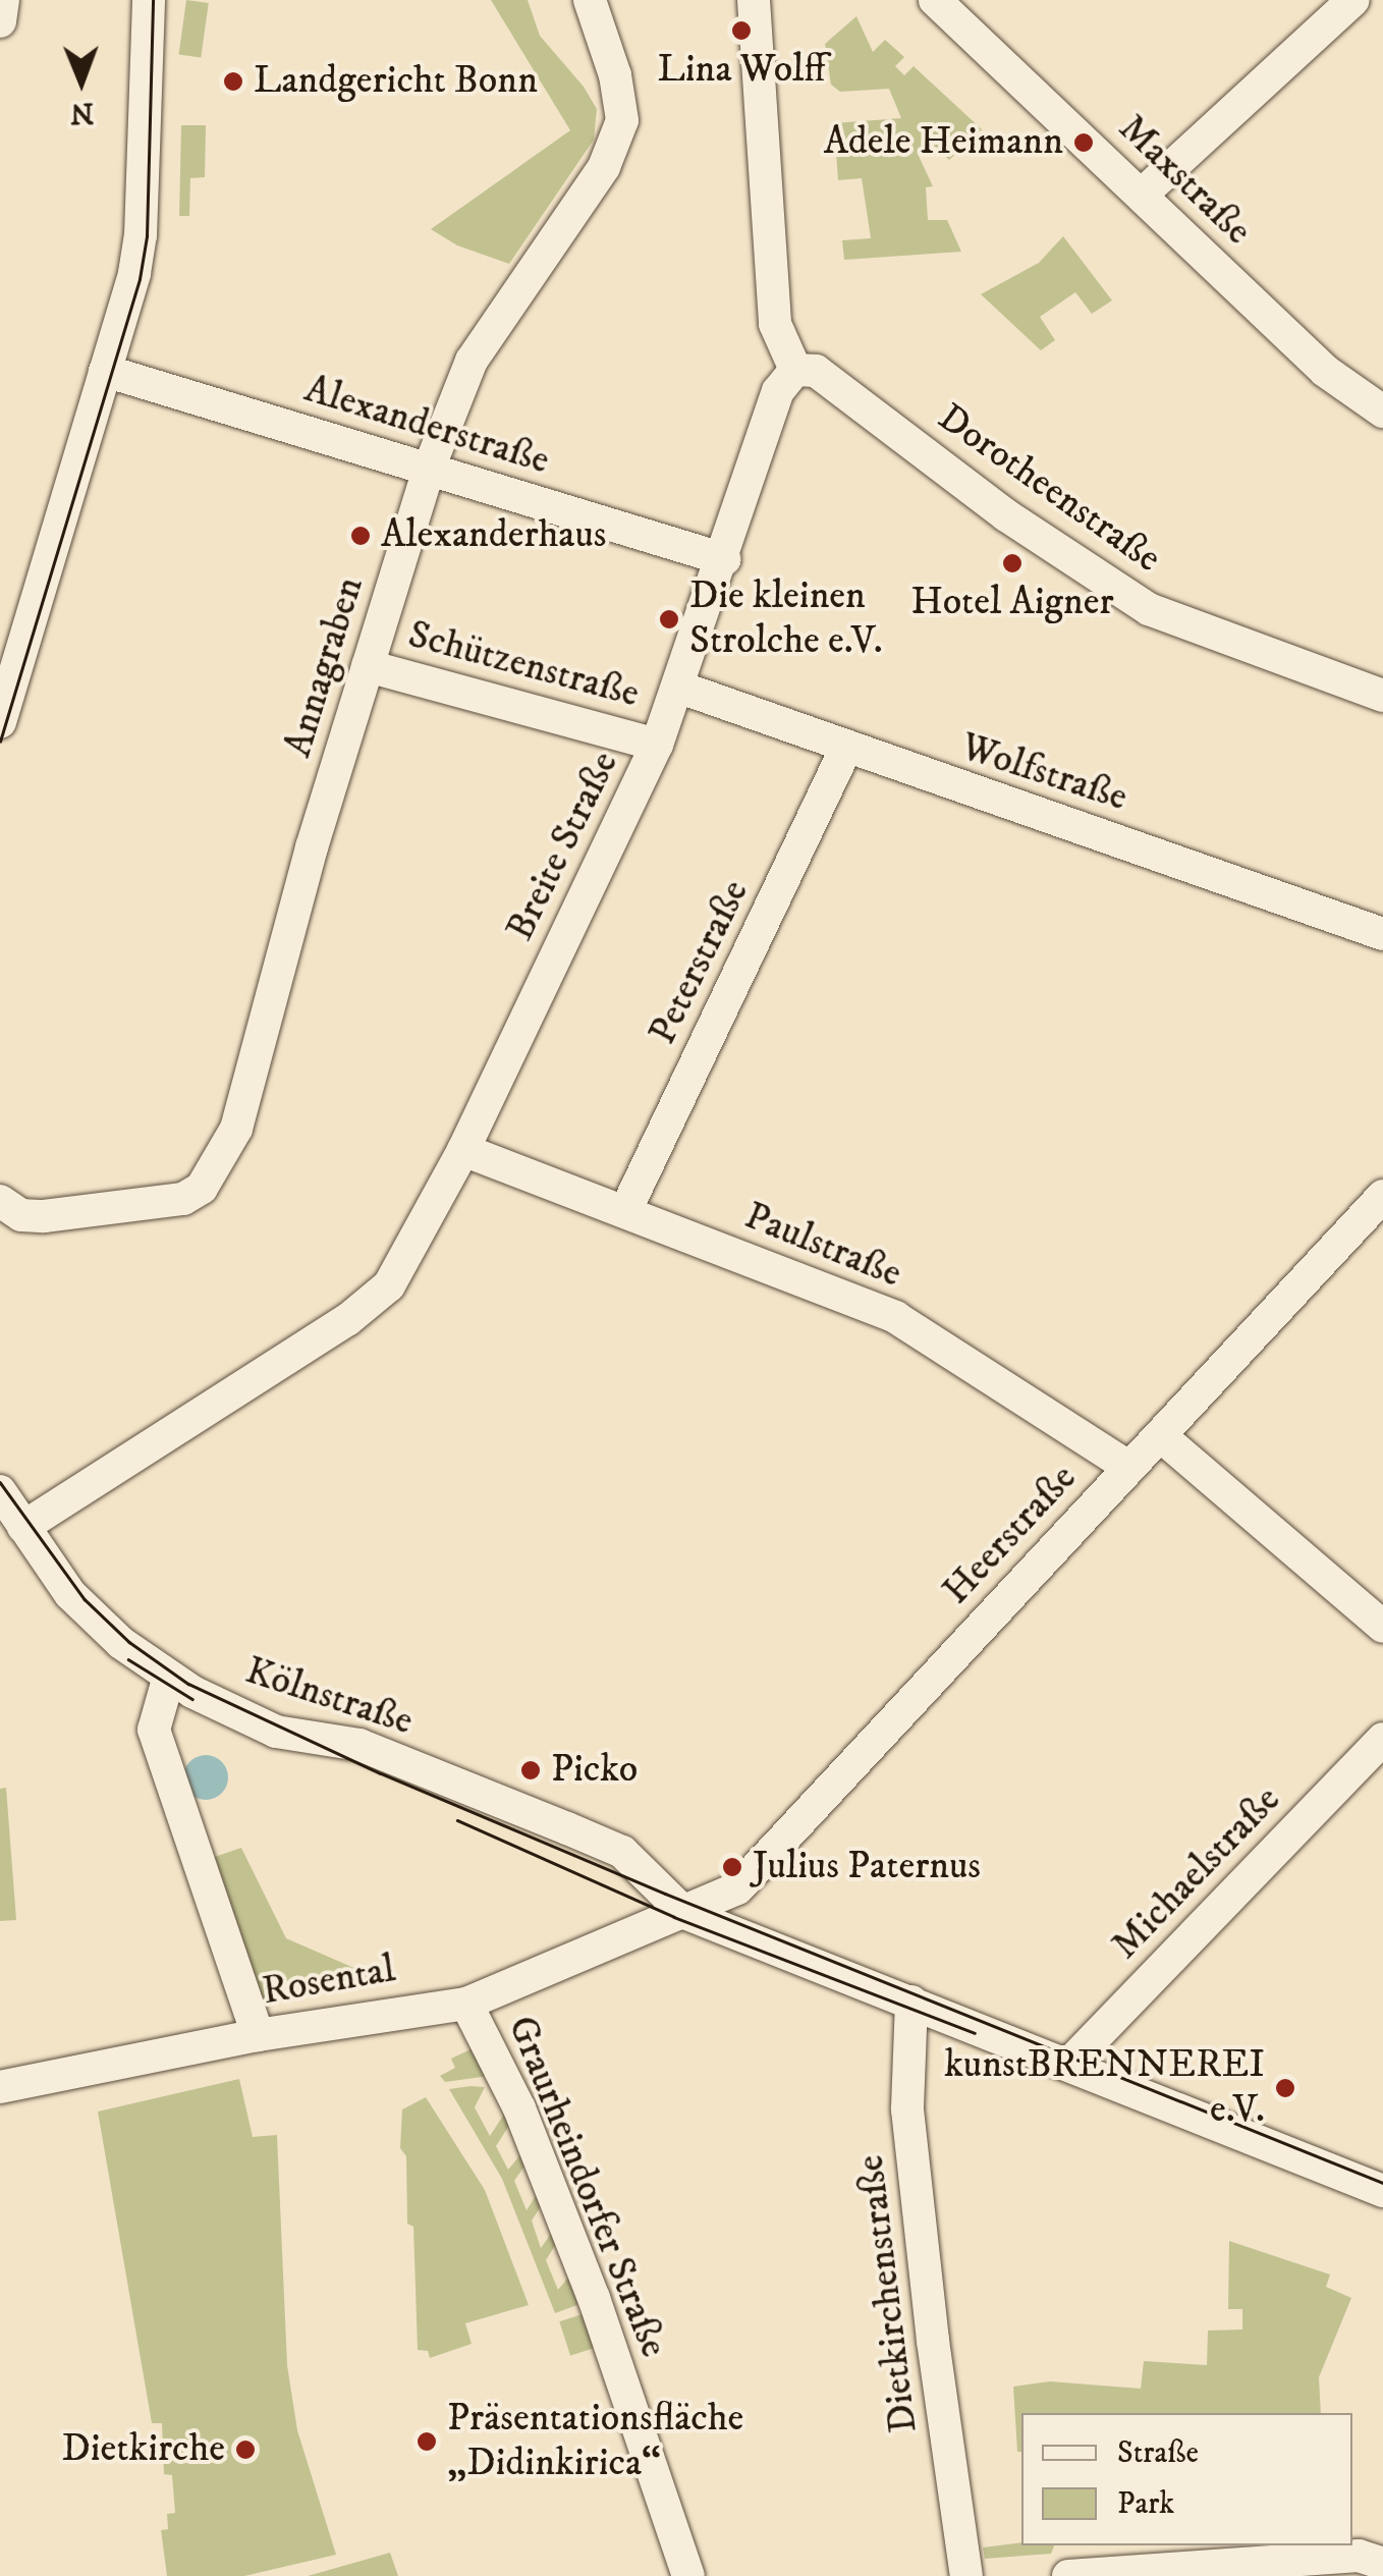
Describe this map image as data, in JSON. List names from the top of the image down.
{
  "streets": {
    "street": [
      "Maxstraße",
      "Alexanderstraße",
      "Dorotheenstraße",
      "Schützenstraße",
      "Annagraben",
      "Wolfstraße",
      "Breite Straße",
      "Peterstraße",
      "Paulstraße",
      "Heerstraße",
      "Kölnstraße",
      "Michaelstraße",
      "Rosental",
      "Graurheindorfer Straße",
      "Dietkirchenstraße"
    ]
  },
  "crossings": [
    ["Alexanderstraße", "Annagraben"],
    ["Alexanderstraße", "Breite Straße"],
    ["Dorotheenstraße", "Breite Straße"],
    ["Schützenstraße", "Annagraben"],
    ["Schützenstraße", "Breite Straße"],
    ["Wolfstraße", "Breite Straße"],
    ["Wolfstraße", "Peterstraße"],
    ["Breite Straße", "Paulstraße"],
    ["Breite Straße", "Kölnstraße"],
    ["Peterstraße", "Paulstraße"],
    ["Paulstraße", "Heerstraße"],
    ["Heerstraße", "Kölnstraße"],
    ["Heerstraße", "Rosental"],
    ["Kölnstraße", "Michaelstraße"],
    ["Kölnstraße", "Rosental"],
    ["Kölnstraße", "Dietkirchenstraße"],
    ["Rosental", "Graurheindorfer Straße"]
  ],
  "places": [
    "Lina Wolff",
    "Landgericht Bonn",
    "Adele Heimann",
    "Alexanderhaus",
    "Hotel Aigner",
    "Die kleinen Strolche e.V.",
    "Picko",
    "Julius Paternus",
    "kunstBRENNEREI e.V.",
    "Präsentationsfläche „Didinkirica“",
    "Dietkirche"
  ],
  "legend": ["Straße", "Park"],
  "north": "bottom"
}
